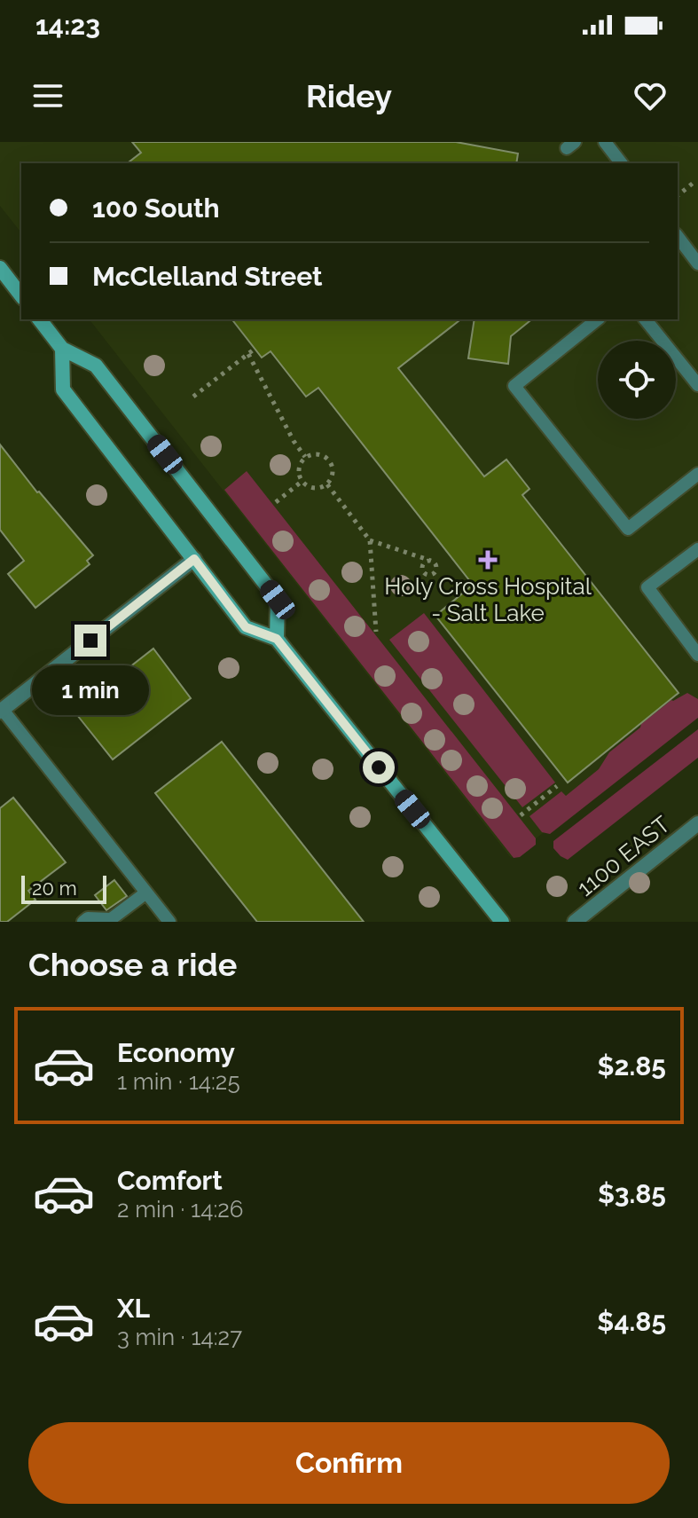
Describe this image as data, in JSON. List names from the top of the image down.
{
  "streets": {
    "street": ["1100 EAST"]
  },
  "places": {
    "health": ["Holy Cross Hospital - Salt Lake"]
  },
  "scale_bar": "20 m",
  "page": {
    "status": "14:23",
    "header": "Ridey",
    "banner": ["100 South", "McClelland Street"],
    "bubble": "1 min",
    "scale": "20 m",
    "heading": "Choose a ride",
    "list": [
      {
        "name": "Economy",
        "note": "1 min · 14:25",
        "value": "$2.85"
      },
      {
        "name": "Comfort",
        "note": "2 min · 14:26",
        "value": "$3.85"
      },
      {
        "name": "XL",
        "note": "3 min · 14:27",
        "value": "$4.85"
      }
    ],
    "buttons": "Confirm"
  }
}
